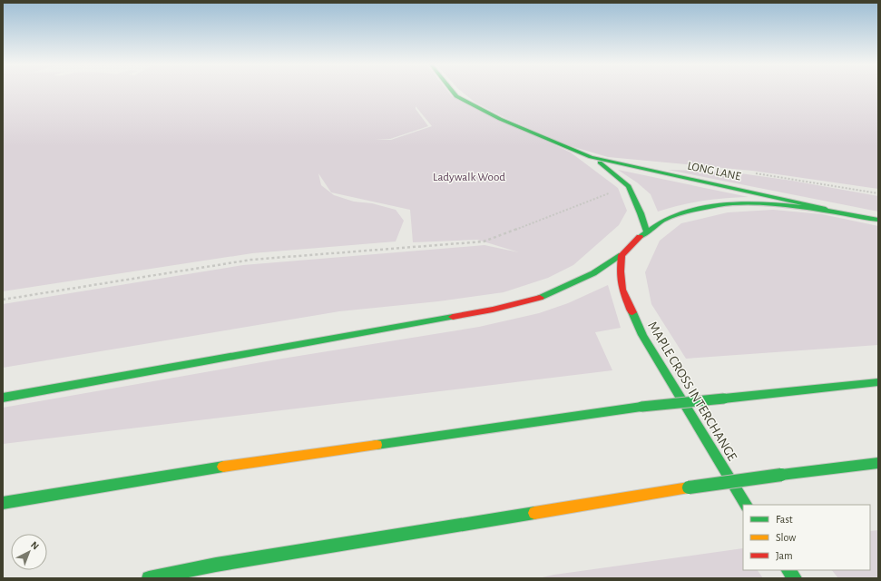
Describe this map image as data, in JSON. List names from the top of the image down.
{
  "streets": {
    "main road": ["LONG LANE", "MAPLE CROSS INTERCHANGE"]
  },
  "parks": ["Ladywalk Wood"],
  "legend": ["Fast", "Slow", "Jam"],
  "north": "top right"
}
